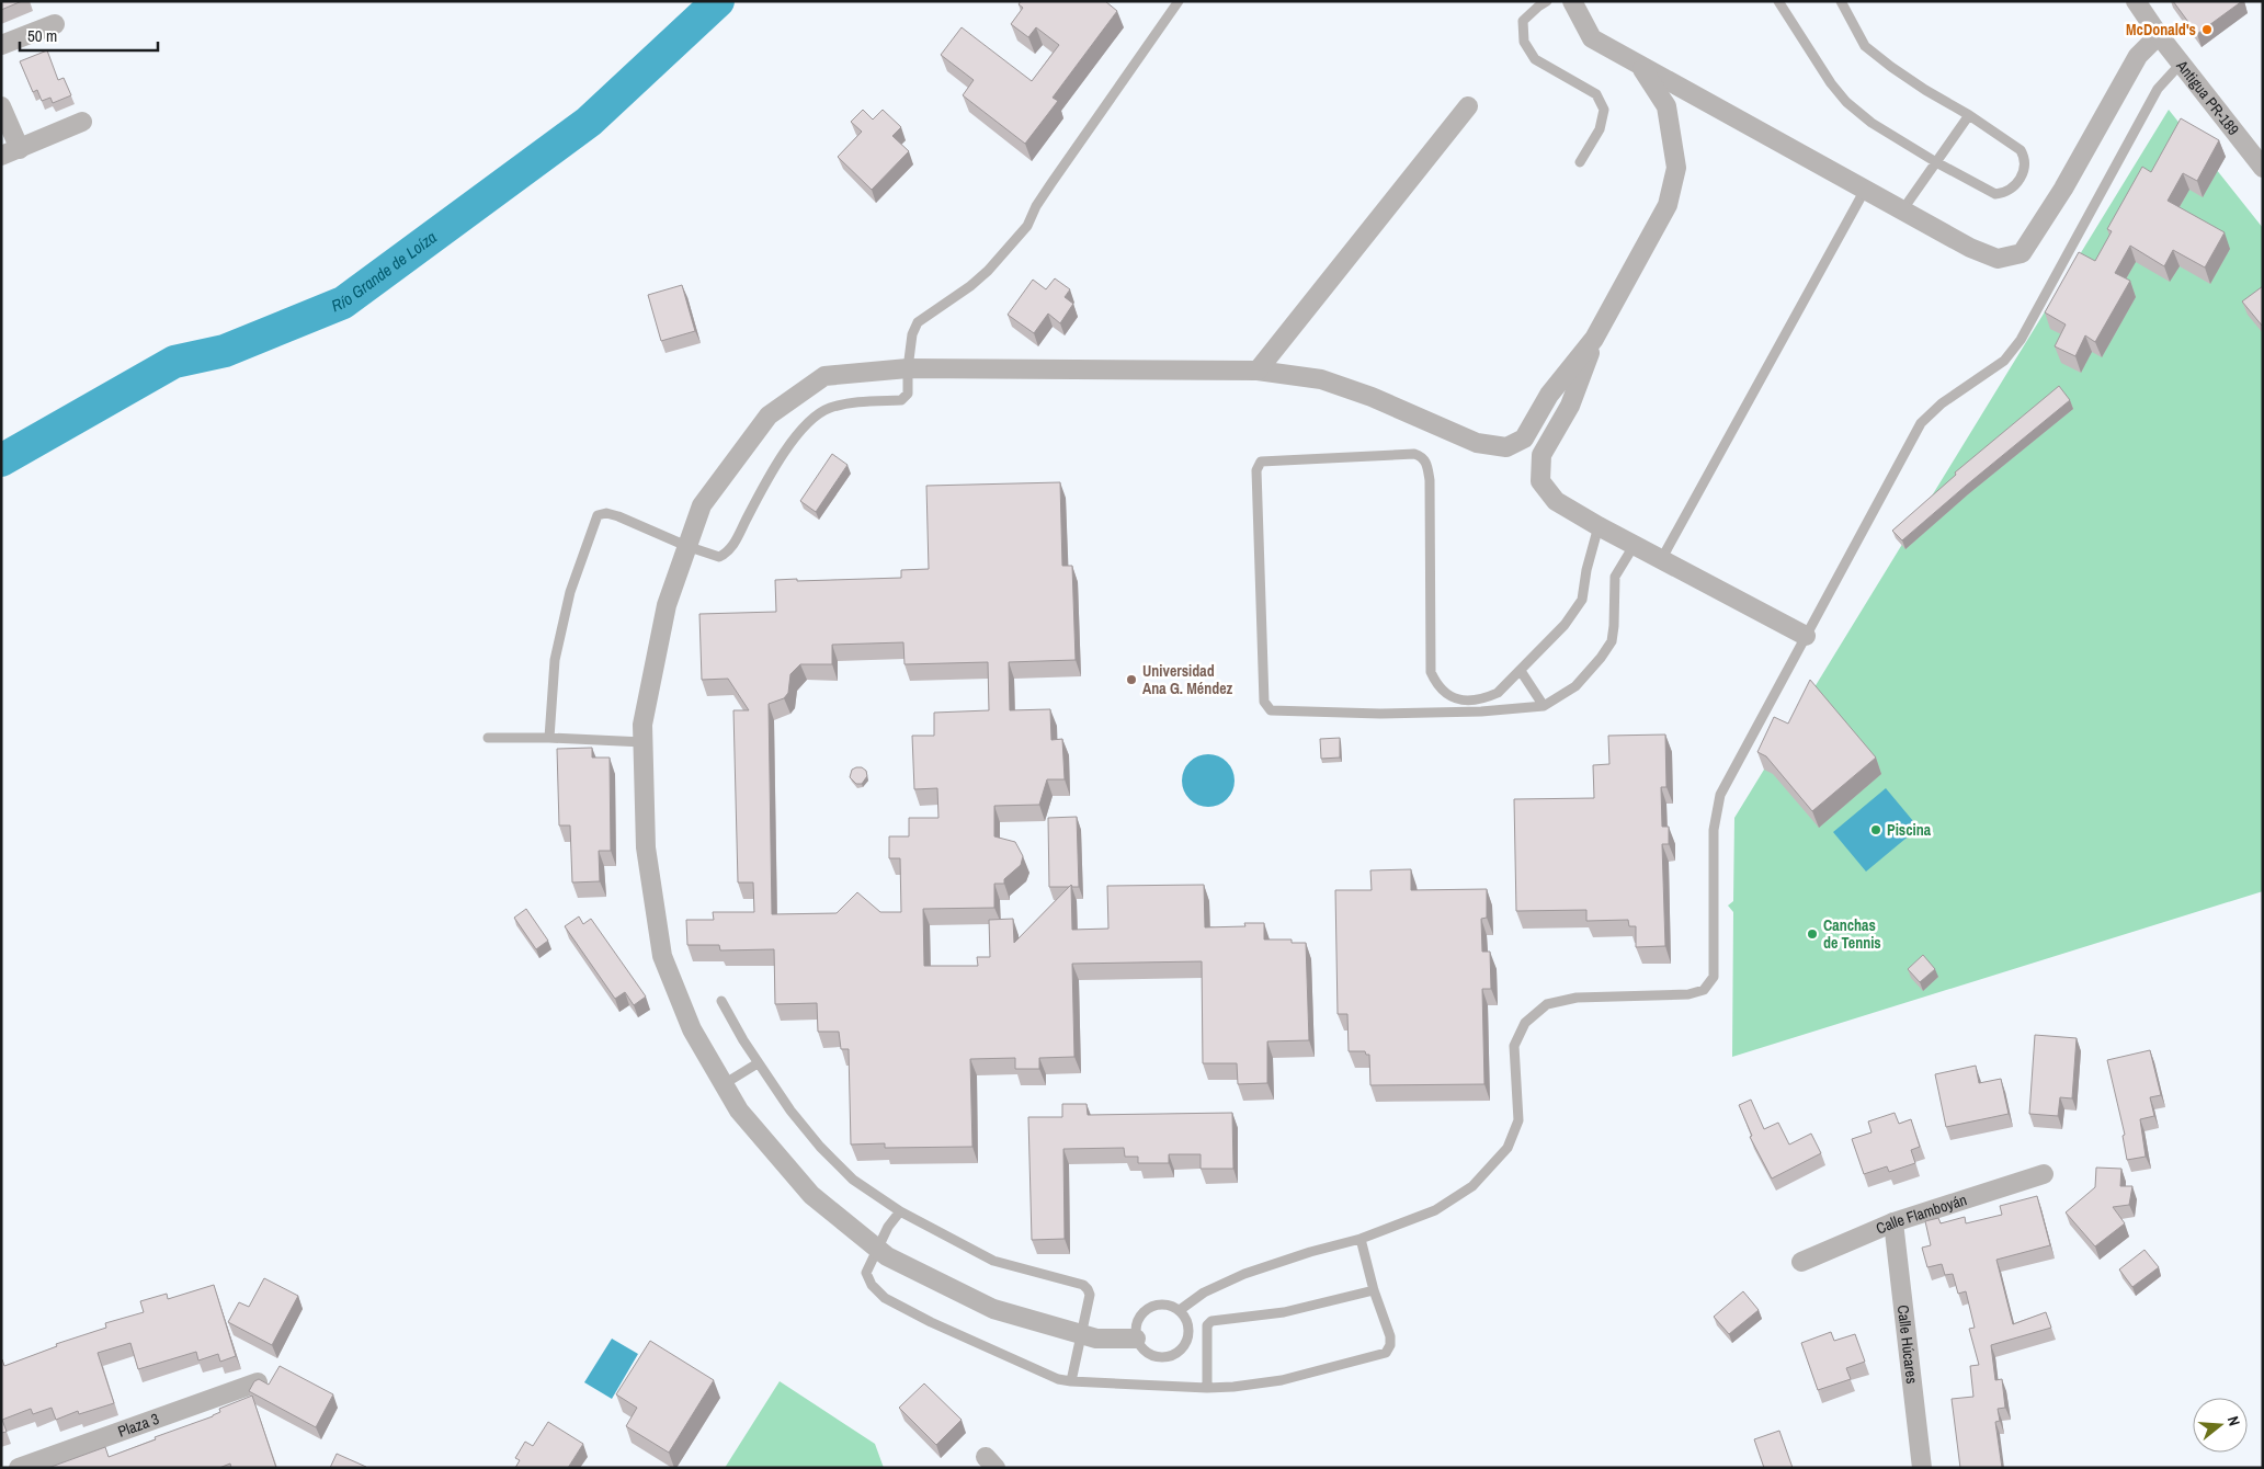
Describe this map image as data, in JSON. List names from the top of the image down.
{
  "streets": {
    "street": [
      "Antigua PR-189",
      "Calle Flamboyán",
      "Calle Húcares",
      "Plaza 3"
    ]
  },
  "crossings": [
    ["Calle Flamboyán", "Calle Húcares"]
  ],
  "water": ["Río Grande de Loíza"],
  "places": [
    "McDonald's",
    "Universidad Ana G. Méndez",
    "Piscina",
    "Canchas de Tennis"
  ],
  "scale_bar": "50 m",
  "north": "right"
}
